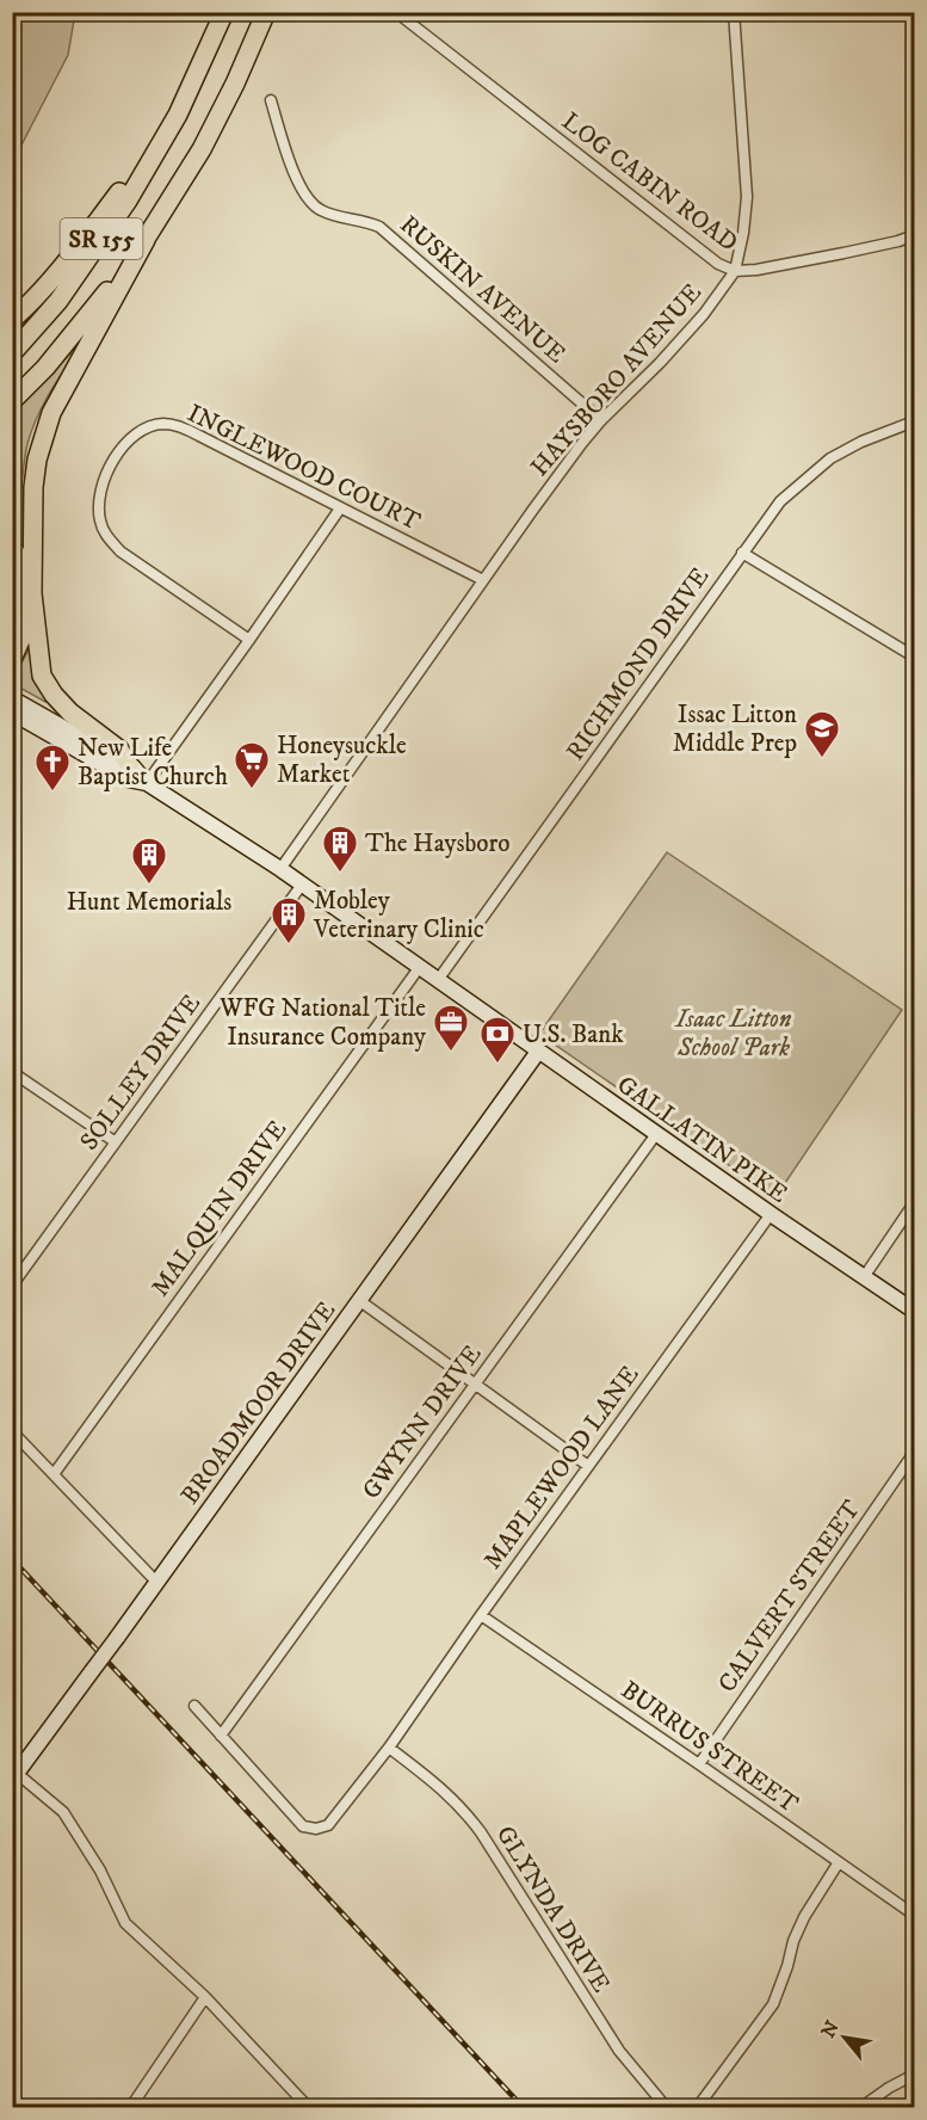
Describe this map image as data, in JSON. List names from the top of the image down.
{
  "streets": {
    "highway": ["SR 155"],
    "main road": ["GALLATIN PIKE", "BROADMOOR DRIVE"],
    "street": [
      "LOG CABIN ROAD",
      "RUSKIN AVENUE",
      "HAYSBORO AVENUE",
      "INGLEWOOD COURT",
      "RICHMOND DRIVE",
      "SOLLEY DRIVE",
      "MALQUIN DRIVE",
      "GWYNN DRIVE",
      "MAPLEWOOD LANE",
      "CALVERT STREET",
      "BURRUS STREET",
      "GLYNDA DRIVE"
    ]
  },
  "crossings": [
    ["LOG CABIN ROAD", "HAYSBORO AVENUE"],
    ["RUSKIN AVENUE", "HAYSBORO AVENUE"],
    ["HAYSBORO AVENUE", "INGLEWOOD COURT"],
    ["HAYSBORO AVENUE", "GALLATIN PIKE"],
    ["RICHMOND DRIVE", "GALLATIN PIKE"],
    ["SOLLEY DRIVE", "GALLATIN PIKE"],
    ["GALLATIN PIKE", "MALQUIN DRIVE"],
    ["GALLATIN PIKE", "BROADMOOR DRIVE"],
    ["GALLATIN PIKE", "GWYNN DRIVE"],
    ["GALLATIN PIKE", "MAPLEWOOD LANE"],
    ["GWYNN DRIVE", "MAPLEWOOD LANE"],
    ["MAPLEWOOD LANE", "BURRUS STREET"],
    ["MAPLEWOOD LANE", "GLYNDA DRIVE"],
    ["CALVERT STREET", "BURRUS STREET"]
  ],
  "parks": ["Isaac Litton School Park"],
  "places": {
    "school or university": ["Issac Litton Middle Prep"],
    "supermarket": ["Honeysuckle Market"],
    "church": ["New Life Baptist Church"],
    "building": ["The Haysboro", "Hunt Memorials", "Mobley Veterinary Clinic"],
    "office": ["WFG National Title Insurance Company"],
    "bank": ["U.S. Bank"]
  },
  "north": "top left"
}
